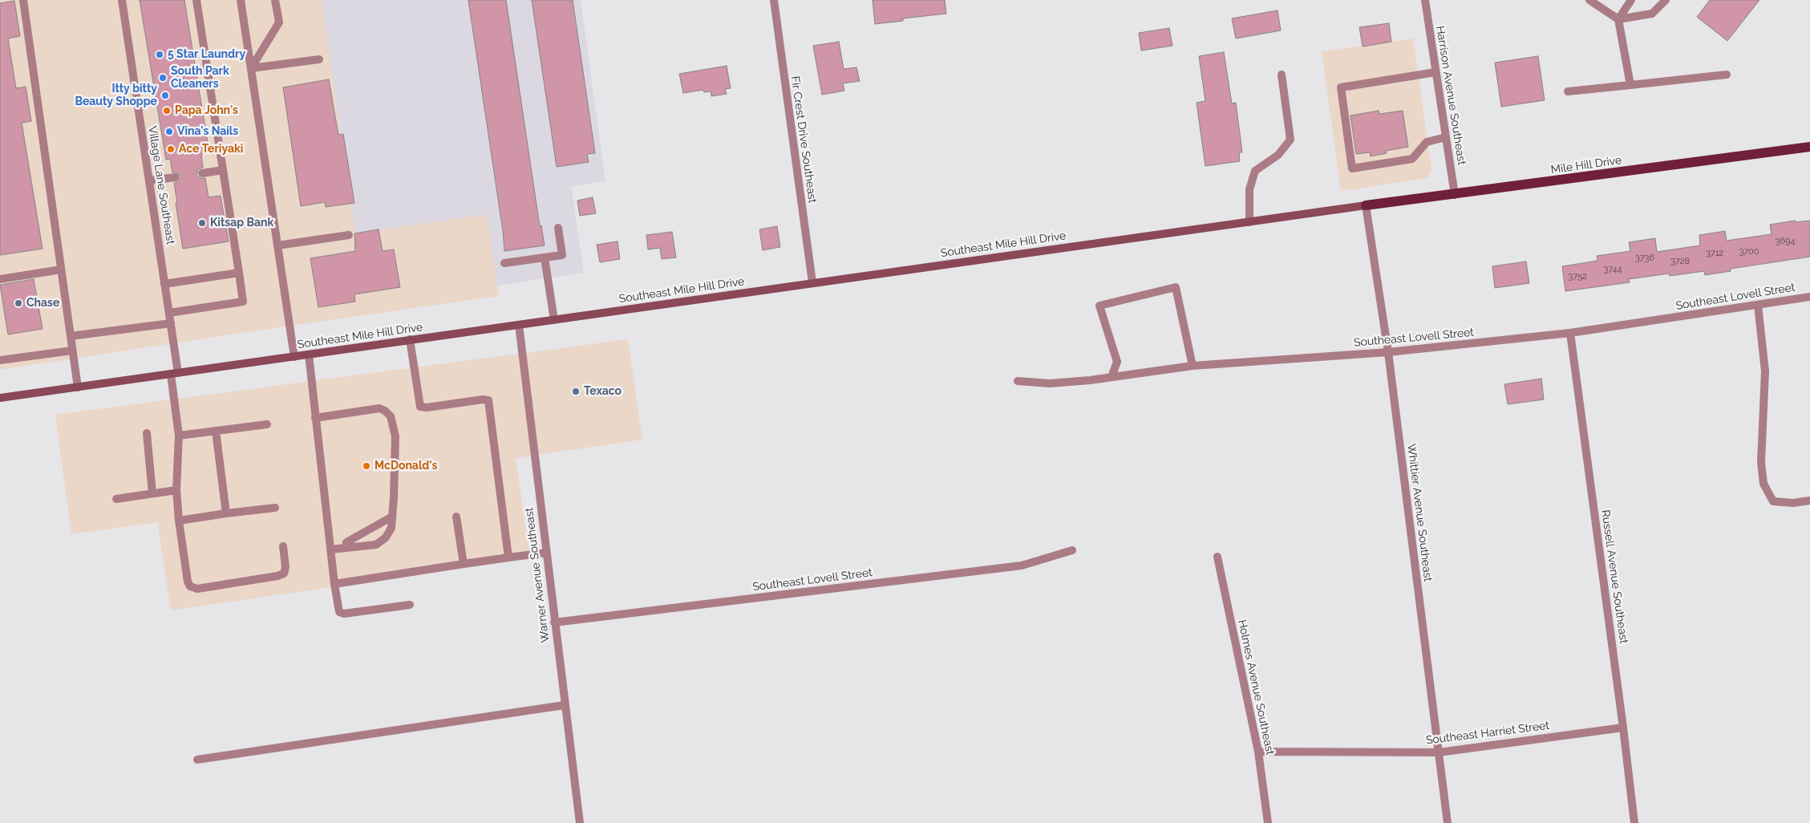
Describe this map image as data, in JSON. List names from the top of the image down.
{
  "streets": {
    "main road": ["Mile Hill Drive", "Southeast Mile Hill Drive"],
    "street": [
      "Harrison Avenue Southeast",
      "Fir Crest Drive Southeast",
      "Village Lane Southeast",
      "Southeast Lovell Street",
      "Whittier Avenue Southeast",
      "Warner Avenue Southeast",
      "Russell Avenue Southeast",
      "Holmes Avenue Southeast",
      "Southeast Harriet Street"
    ]
  },
  "crossings": [
    ["Harrison Avenue Southeast", "Mile Hill Drive"],
    ["Fir Crest Drive Southeast", "Southeast Mile Hill Drive"],
    ["Mile Hill Drive", "Southeast Mile Hill Drive"],
    ["Mile Hill Drive", "Whittier Avenue Southeast"],
    ["Village Lane Southeast", "Southeast Mile Hill Drive"],
    ["Southeast Mile Hill Drive", "Whittier Avenue Southeast"],
    ["Southeast Mile Hill Drive", "Warner Avenue Southeast"],
    ["Southeast Lovell Street", "Whittier Avenue Southeast"],
    ["Southeast Lovell Street", "Warner Avenue Southeast"],
    ["Southeast Lovell Street", "Russell Avenue Southeast"],
    ["Whittier Avenue Southeast", "Southeast Harriet Street"],
    ["Russell Avenue Southeast", "Southeast Harriet Street"],
    ["Holmes Avenue Southeast", "Southeast Harriet Street"]
  ],
  "places": [
    "5 Star Laundry",
    "South Park Cleaners",
    "Itty bitty Beauty Shoppe",
    "Papa John's",
    "Vina's Nails",
    "Ace Teriyaki",
    "Kitsap Bank",
    "Chase",
    "Texaco",
    "McDonald's"
  ],
  "house_numbers": [
    "3694",
    "3700",
    "3712",
    "3736",
    "3728",
    "3744",
    "3752"
  ]
}
